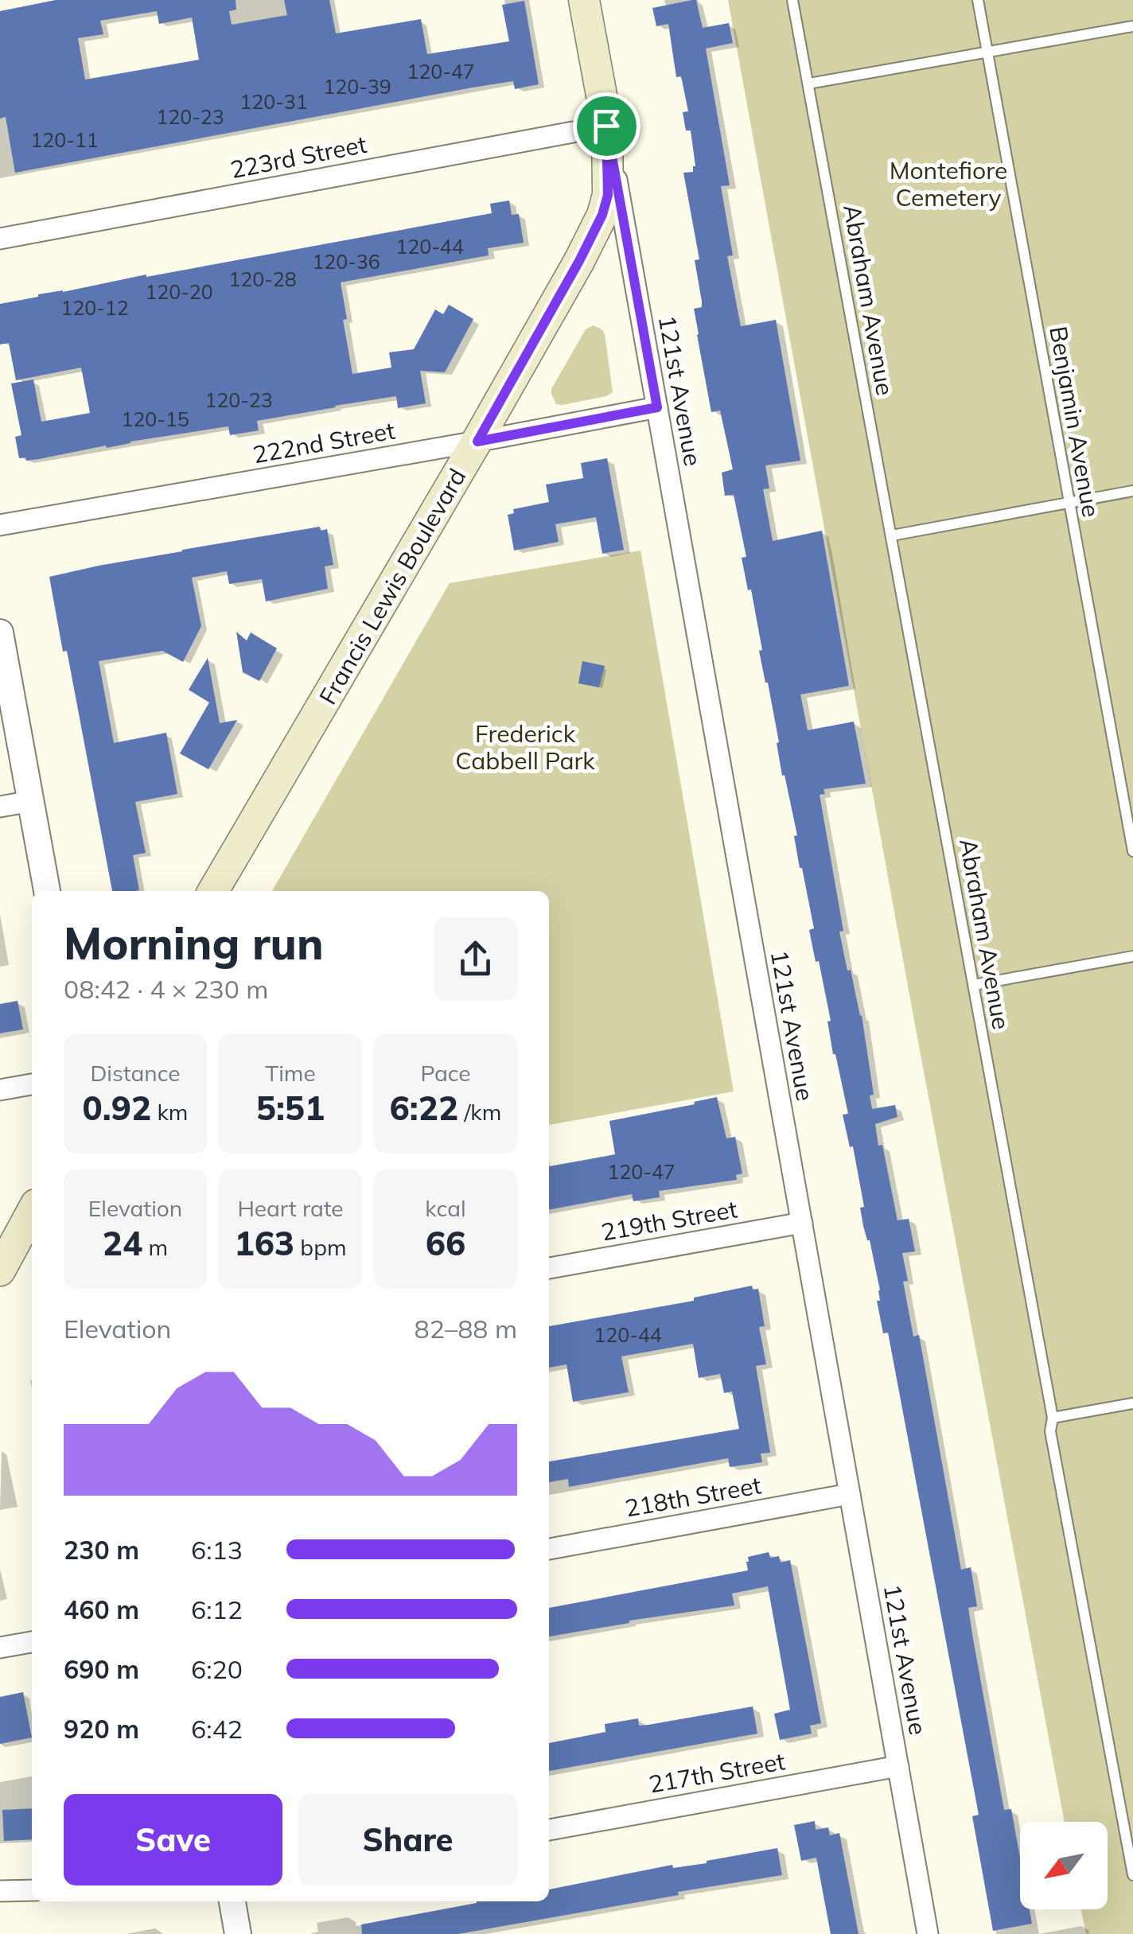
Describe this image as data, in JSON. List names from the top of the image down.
{
  "streets": {
    "main road": ["Francis Lewis Boulevard"],
    "street": [
      "223rd Street",
      "121st Avenue",
      "222nd Street",
      "219th Street",
      "218th Street",
      "217th Street"
    ],
    "lane": ["Abraham Avenue", "Benjamin Avenue"]
  },
  "crossings": [
    ["223rd Street", "121st Avenue"],
    ["223rd Street", "Francis Lewis Boulevard"],
    ["121st Avenue", "222nd Street"],
    ["121st Avenue", "Francis Lewis Boulevard"],
    ["121st Avenue", "219th Street"],
    ["121st Avenue", "218th Street"],
    ["121st Avenue", "217th Street"],
    ["222nd Street", "Francis Lewis Boulevard"]
  ],
  "parks": ["Montefiore Cemetery", "Frederick Cabbell Park"],
  "house_numbers": [
    "120-47",
    "120-39",
    "120-31",
    "120-23",
    "120-11",
    "120-44",
    "120-36",
    "120-28",
    "120-20",
    "120-12",
    "120-23",
    "120-15",
    "120-47",
    "120-44"
  ],
  "north": "bottom left",
  "page": {
    "heading": ["Morning run", "08:42 · 4 × 230 m"],
    "stats": [
      ["Distance", "0.92 km"],
      ["Time", "5:51"],
      ["Pace", "6:22 /km"],
      ["Elevation", "24 m"],
      ["Heart rate", "163 bpm"],
      ["kcal", "66"]
    ],
    "chart": ["Elevation", "82–88 m"],
    "list": [
      {
        "name": "230 m",
        "note": "6:13"
      },
      {
        "name": "460 m",
        "note": "6:12"
      },
      {
        "name": "690 m",
        "note": "6:20"
      },
      {
        "name": "920 m",
        "note": "6:42"
      }
    ],
    "buttons": ["Save", "Share"]
  }
}
